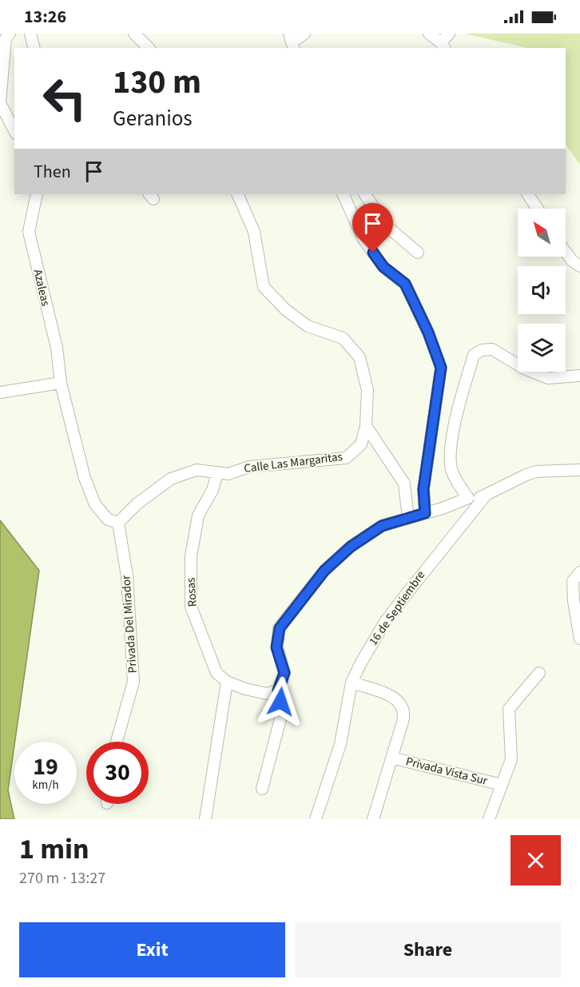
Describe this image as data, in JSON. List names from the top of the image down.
{
  "streets": {
    "street": [
      "Azaleas",
      "Calle Las Margaritas",
      "Rosas",
      "16 de Septiembre",
      "Privada Del Mirador",
      "Privada Vista Sur"
    ]
  },
  "crossings": [
    ["Calle Las Margaritas", "Rosas"],
    ["Calle Las Margaritas", "Privada Del Mirador"],
    ["16 de Septiembre", "Privada Vista Sur"]
  ],
  "north": "top left",
  "page": {
    "status": "13:26",
    "turn": ["130 m", "Geranios"],
    "then": "Then",
    "speed": "19 km/h",
    "limit": "30",
    "heading": ["1 min", "270 m · 13:27"],
    "buttons": ["Exit", "Share"]
  }
}
